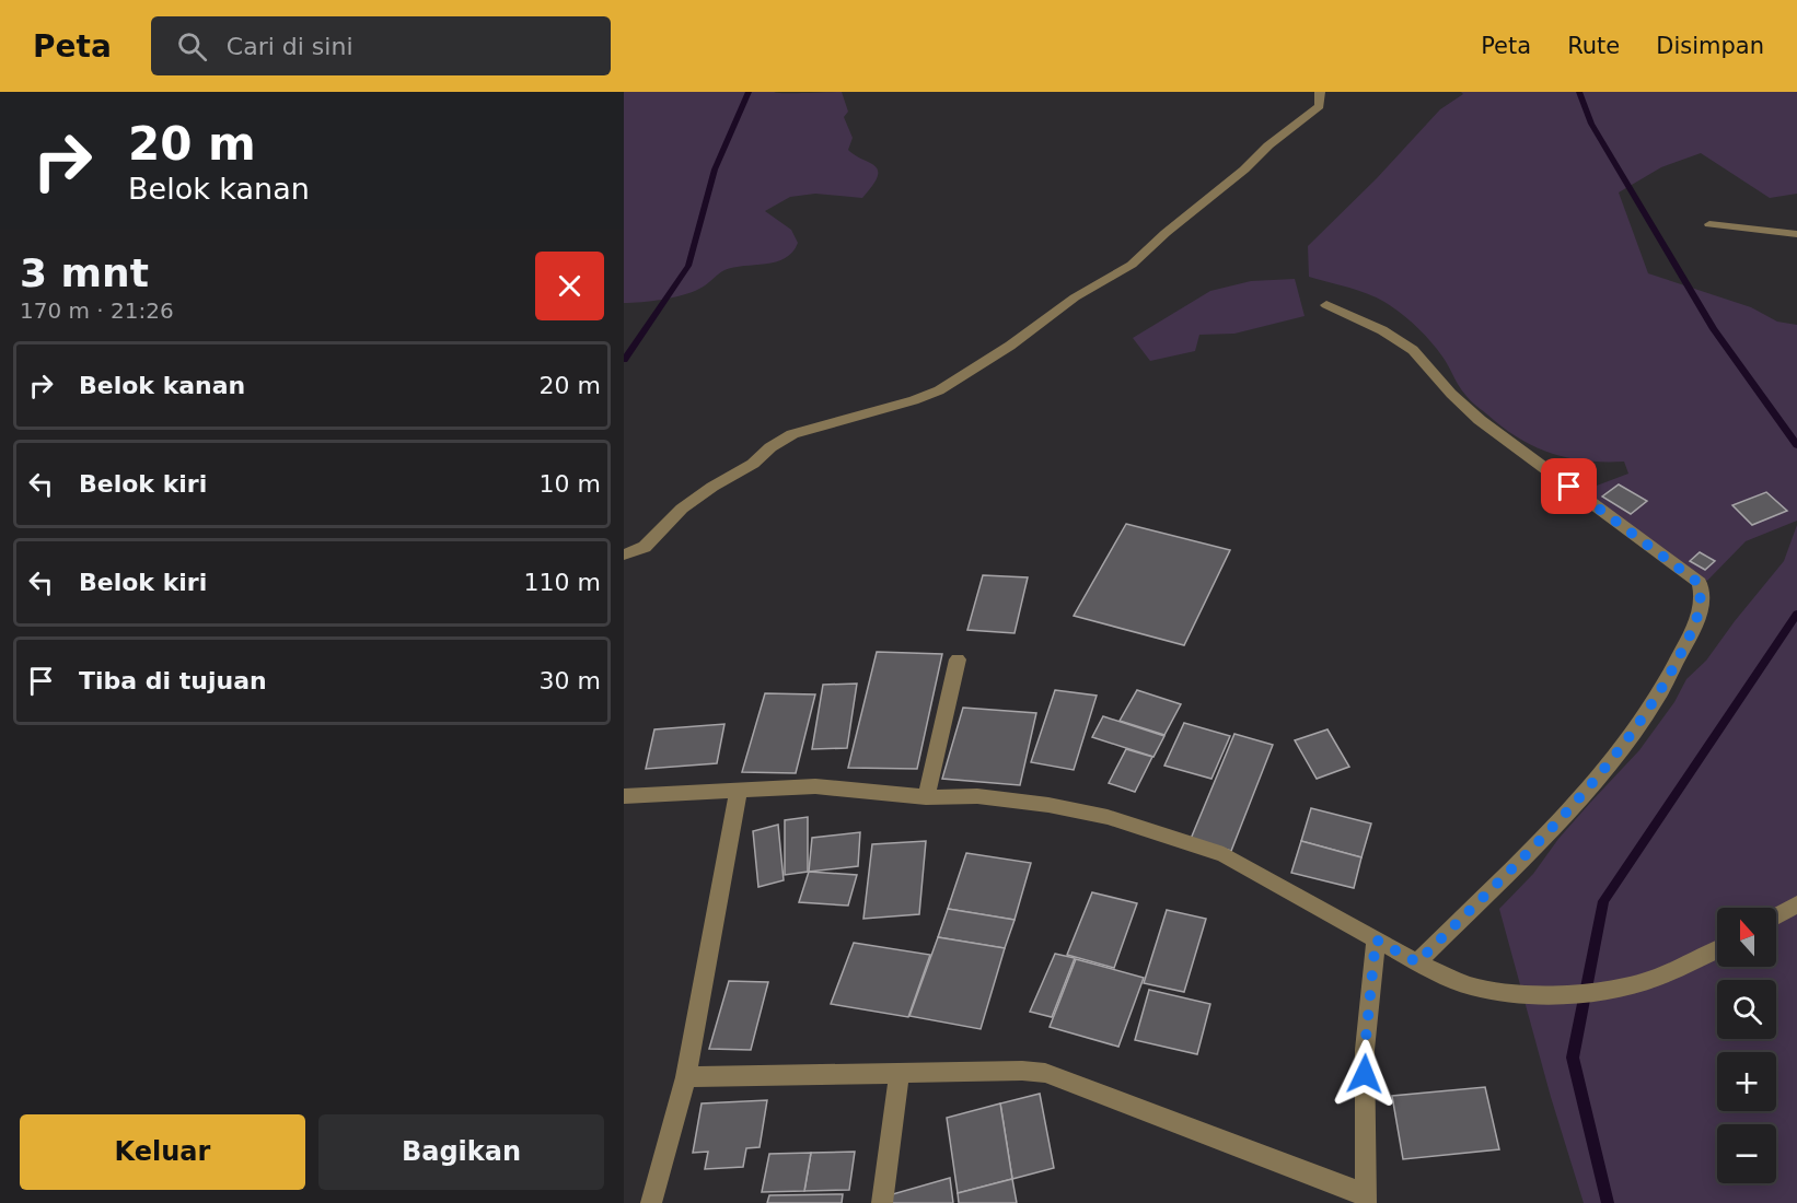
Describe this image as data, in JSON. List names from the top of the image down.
{
  "north": "top",
  "page": {
    "header": "Peta",
    "search": "Cari di sini",
    "nav": ["Peta", "Rute", "Disimpan"],
    "turn": ["20 m", "Belok kanan"],
    "heading": ["3 mnt", "170 m · 21:26"],
    "list": [
      {
        "name": "Belok kanan",
        "value": "20 m"
      },
      {
        "name": "Belok kiri",
        "value": "10 m"
      },
      {
        "name": "Belok kiri",
        "value": "110 m"
      },
      {
        "name": "Tiba di tujuan",
        "value": "30 m"
      }
    ],
    "map_buttons": ["+", "−"],
    "buttons": ["Keluar", "Bagikan"]
  }
}
